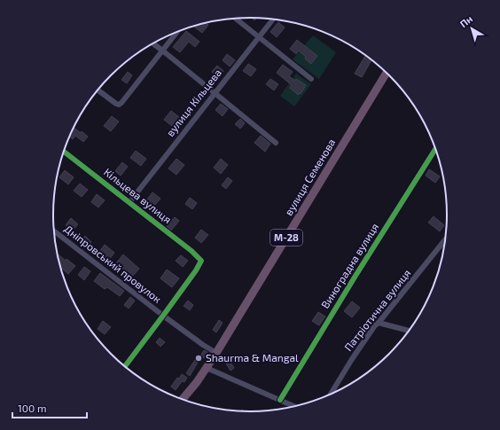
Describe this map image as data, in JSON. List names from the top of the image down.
{
  "streets": {
    "highway": ["вулиця Семенова", "М-28"],
    "street": [
      "вулиця Кільцева",
      "Кільцева вулиця",
      "Дніпровський провулок",
      "Виноградна вулиця",
      "Патріотична вулиця"
    ]
  },
  "crossings": [
    ["вулиця Кільцева", "Кільцева вулиця"],
    ["вулиця Семенова", "Дніпровський провулок"],
    ["Кільцева вулиця", "Дніпровський провулок"]
  ],
  "places": ["Shaurma & Mangal"],
  "scale_bar": "100 m",
  "north": "top left"
}
